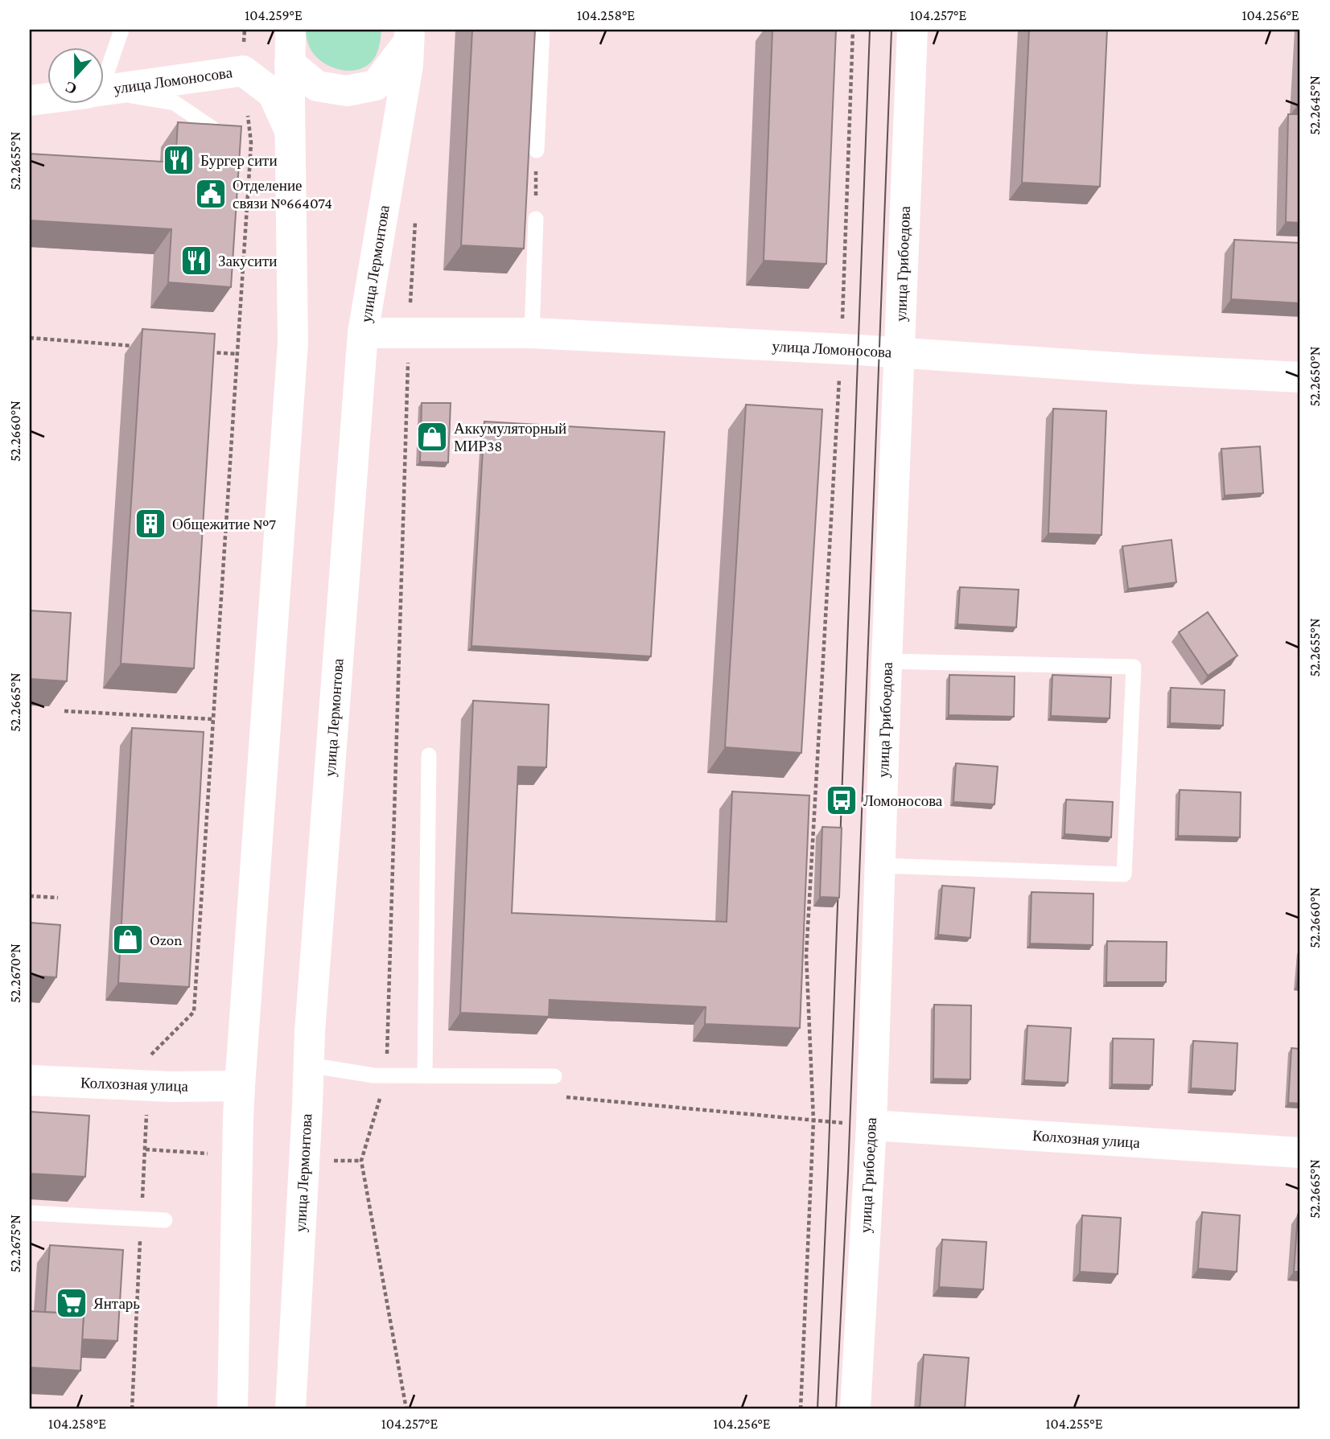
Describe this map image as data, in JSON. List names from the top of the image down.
{
  "streets": {
    "street": [
      "улица Ломоносова",
      "улица Лермонтова",
      "улица Грибоедова",
      "Колхозная улица"
    ]
  },
  "crossings": [
    ["улица Ломоносова", "улица Лермонтова"],
    ["улица Ломоносова", "улица Грибоедова"],
    ["улица Грибоедова", "Колхозная улица"]
  ],
  "places": {
    "restaurant": ["Бургер сити", "Закусити"],
    "public building": ["Отделение связи №664074"],
    "shop": ["Аккумуляторный МИР38", "Ozon"],
    "building": ["Общежитие №7"],
    "bus stop": ["Ломоносова"],
    "supermarket": ["Янтарь"]
  },
  "north": "bottom",
  "coordinates": [
    "104.259°E",
    "104.258°E",
    "104.257°E",
    "104.256°E",
    "52.2645°N",
    "52.2655°N",
    "52.2650°N",
    "52.2660°N",
    "52.2665°N",
    "52.2670°N",
    "52.2675°N",
    "104.255°E"
  ]
}
